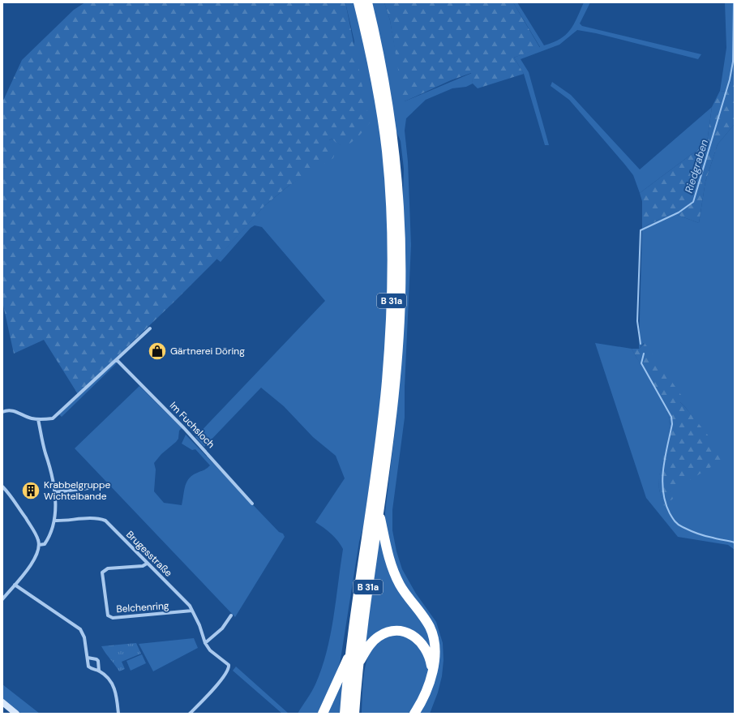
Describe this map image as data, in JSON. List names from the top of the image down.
{
  "streets": {
    "highway": ["B 31a"],
    "street": ["Im Fuchsloch", "Brugesstraße", "Belchenring"]
  },
  "crossings": [
    ["Brugesstraße", "Belchenring"]
  ],
  "water": ["Riedgraben"],
  "places": {
    "shop": ["Gärtnerei Döring"],
    "building": ["Krabbelgruppe Wichtelbande"]
  }
}
